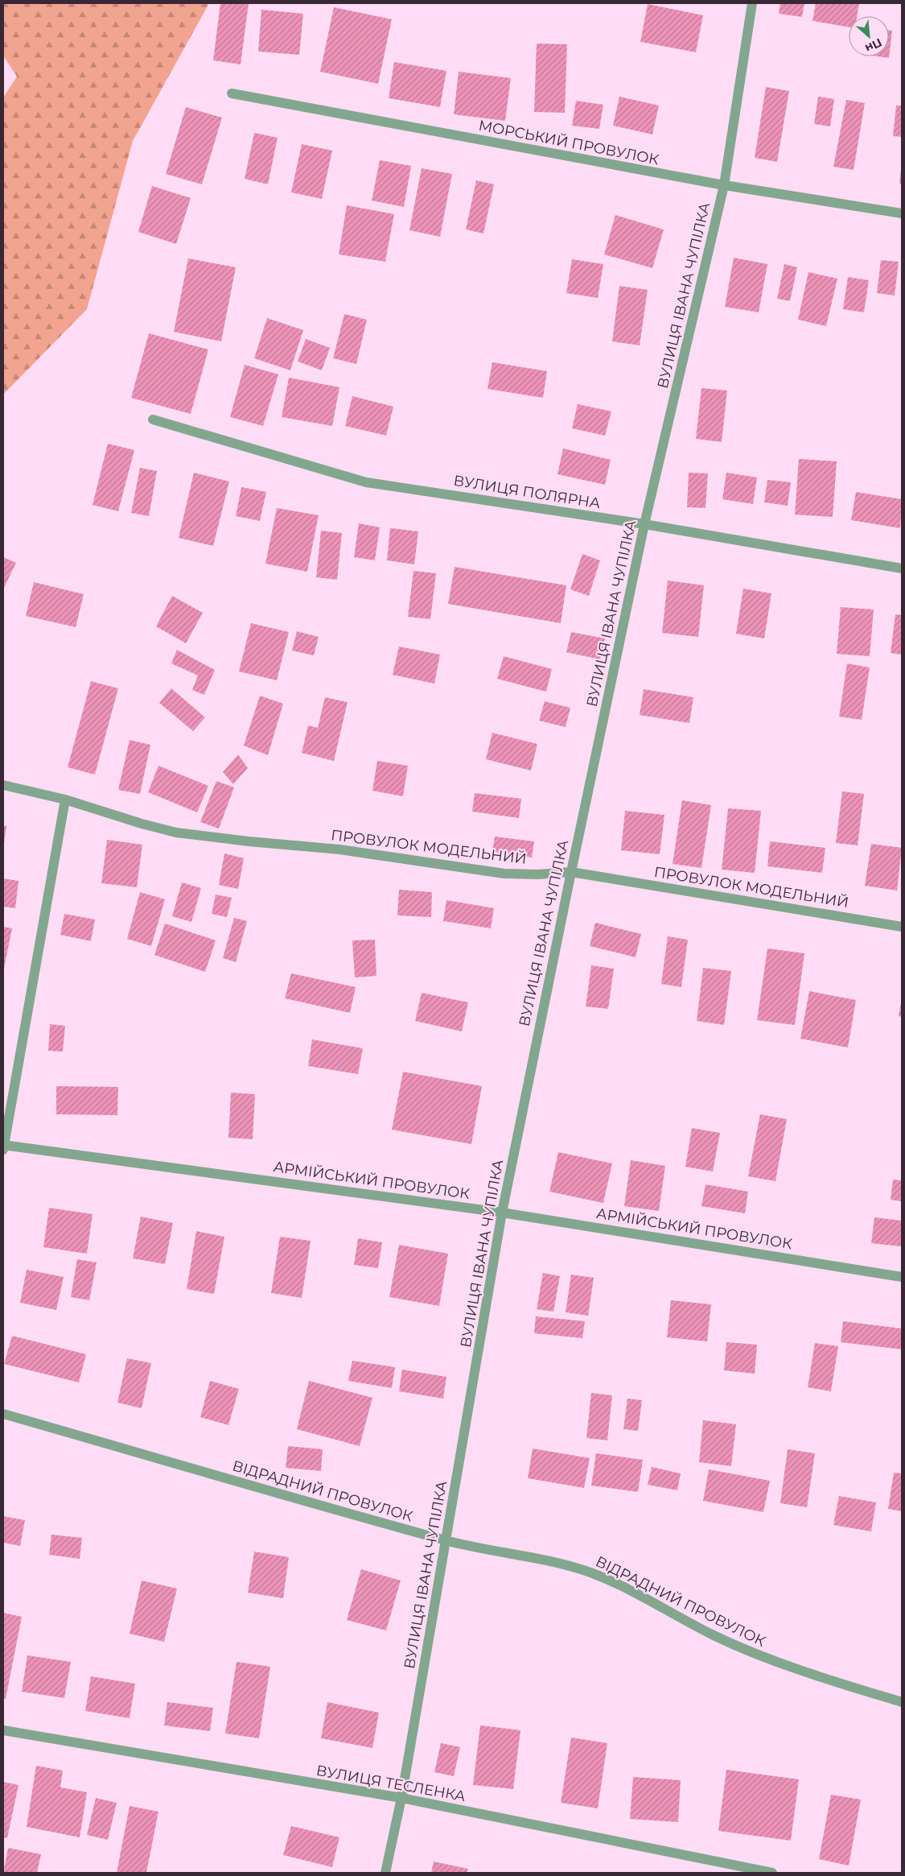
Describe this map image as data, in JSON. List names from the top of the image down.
{
  "streets": {
    "street": [
      "МОРСЬКИЙ ПРОВУЛОК",
      "ВУЛИЦЯ ІВАНА ЧУПІЛКА",
      "ВУЛИЦЯ ПОЛЯРНА",
      "ПРОВУЛОК МОДЕЛЬНИЙ",
      "АРМІЙСЬКИЙ ПРОВУЛОК",
      "ВІДРАДНИЙ ПРОВУЛОК",
      "ВУЛИЦЯ ТЕСЛЕНКА"
    ]
  },
  "crossings": [
    ["МОРСЬКИЙ ПРОВУЛОК", "ВУЛИЦЯ ІВАНА ЧУПІЛКА"],
    ["ВУЛИЦЯ ІВАНА ЧУПІЛКА", "ВУЛИЦЯ ПОЛЯРНА"],
    ["ВУЛИЦЯ ІВАНА ЧУПІЛКА", "ПРОВУЛОК МОДЕЛЬНИЙ"],
    ["ВУЛИЦЯ ІВАНА ЧУПІЛКА", "АРМІЙСЬКИЙ ПРОВУЛОК"],
    ["ВУЛИЦЯ ІВАНА ЧУПІЛКА", "ВІДРАДНИЙ ПРОВУЛОК"],
    ["ВУЛИЦЯ ІВАНА ЧУПІЛКА", "ВУЛИЦЯ ТЕСЛЕНКА"]
  ],
  "north": "bottom right"
}
